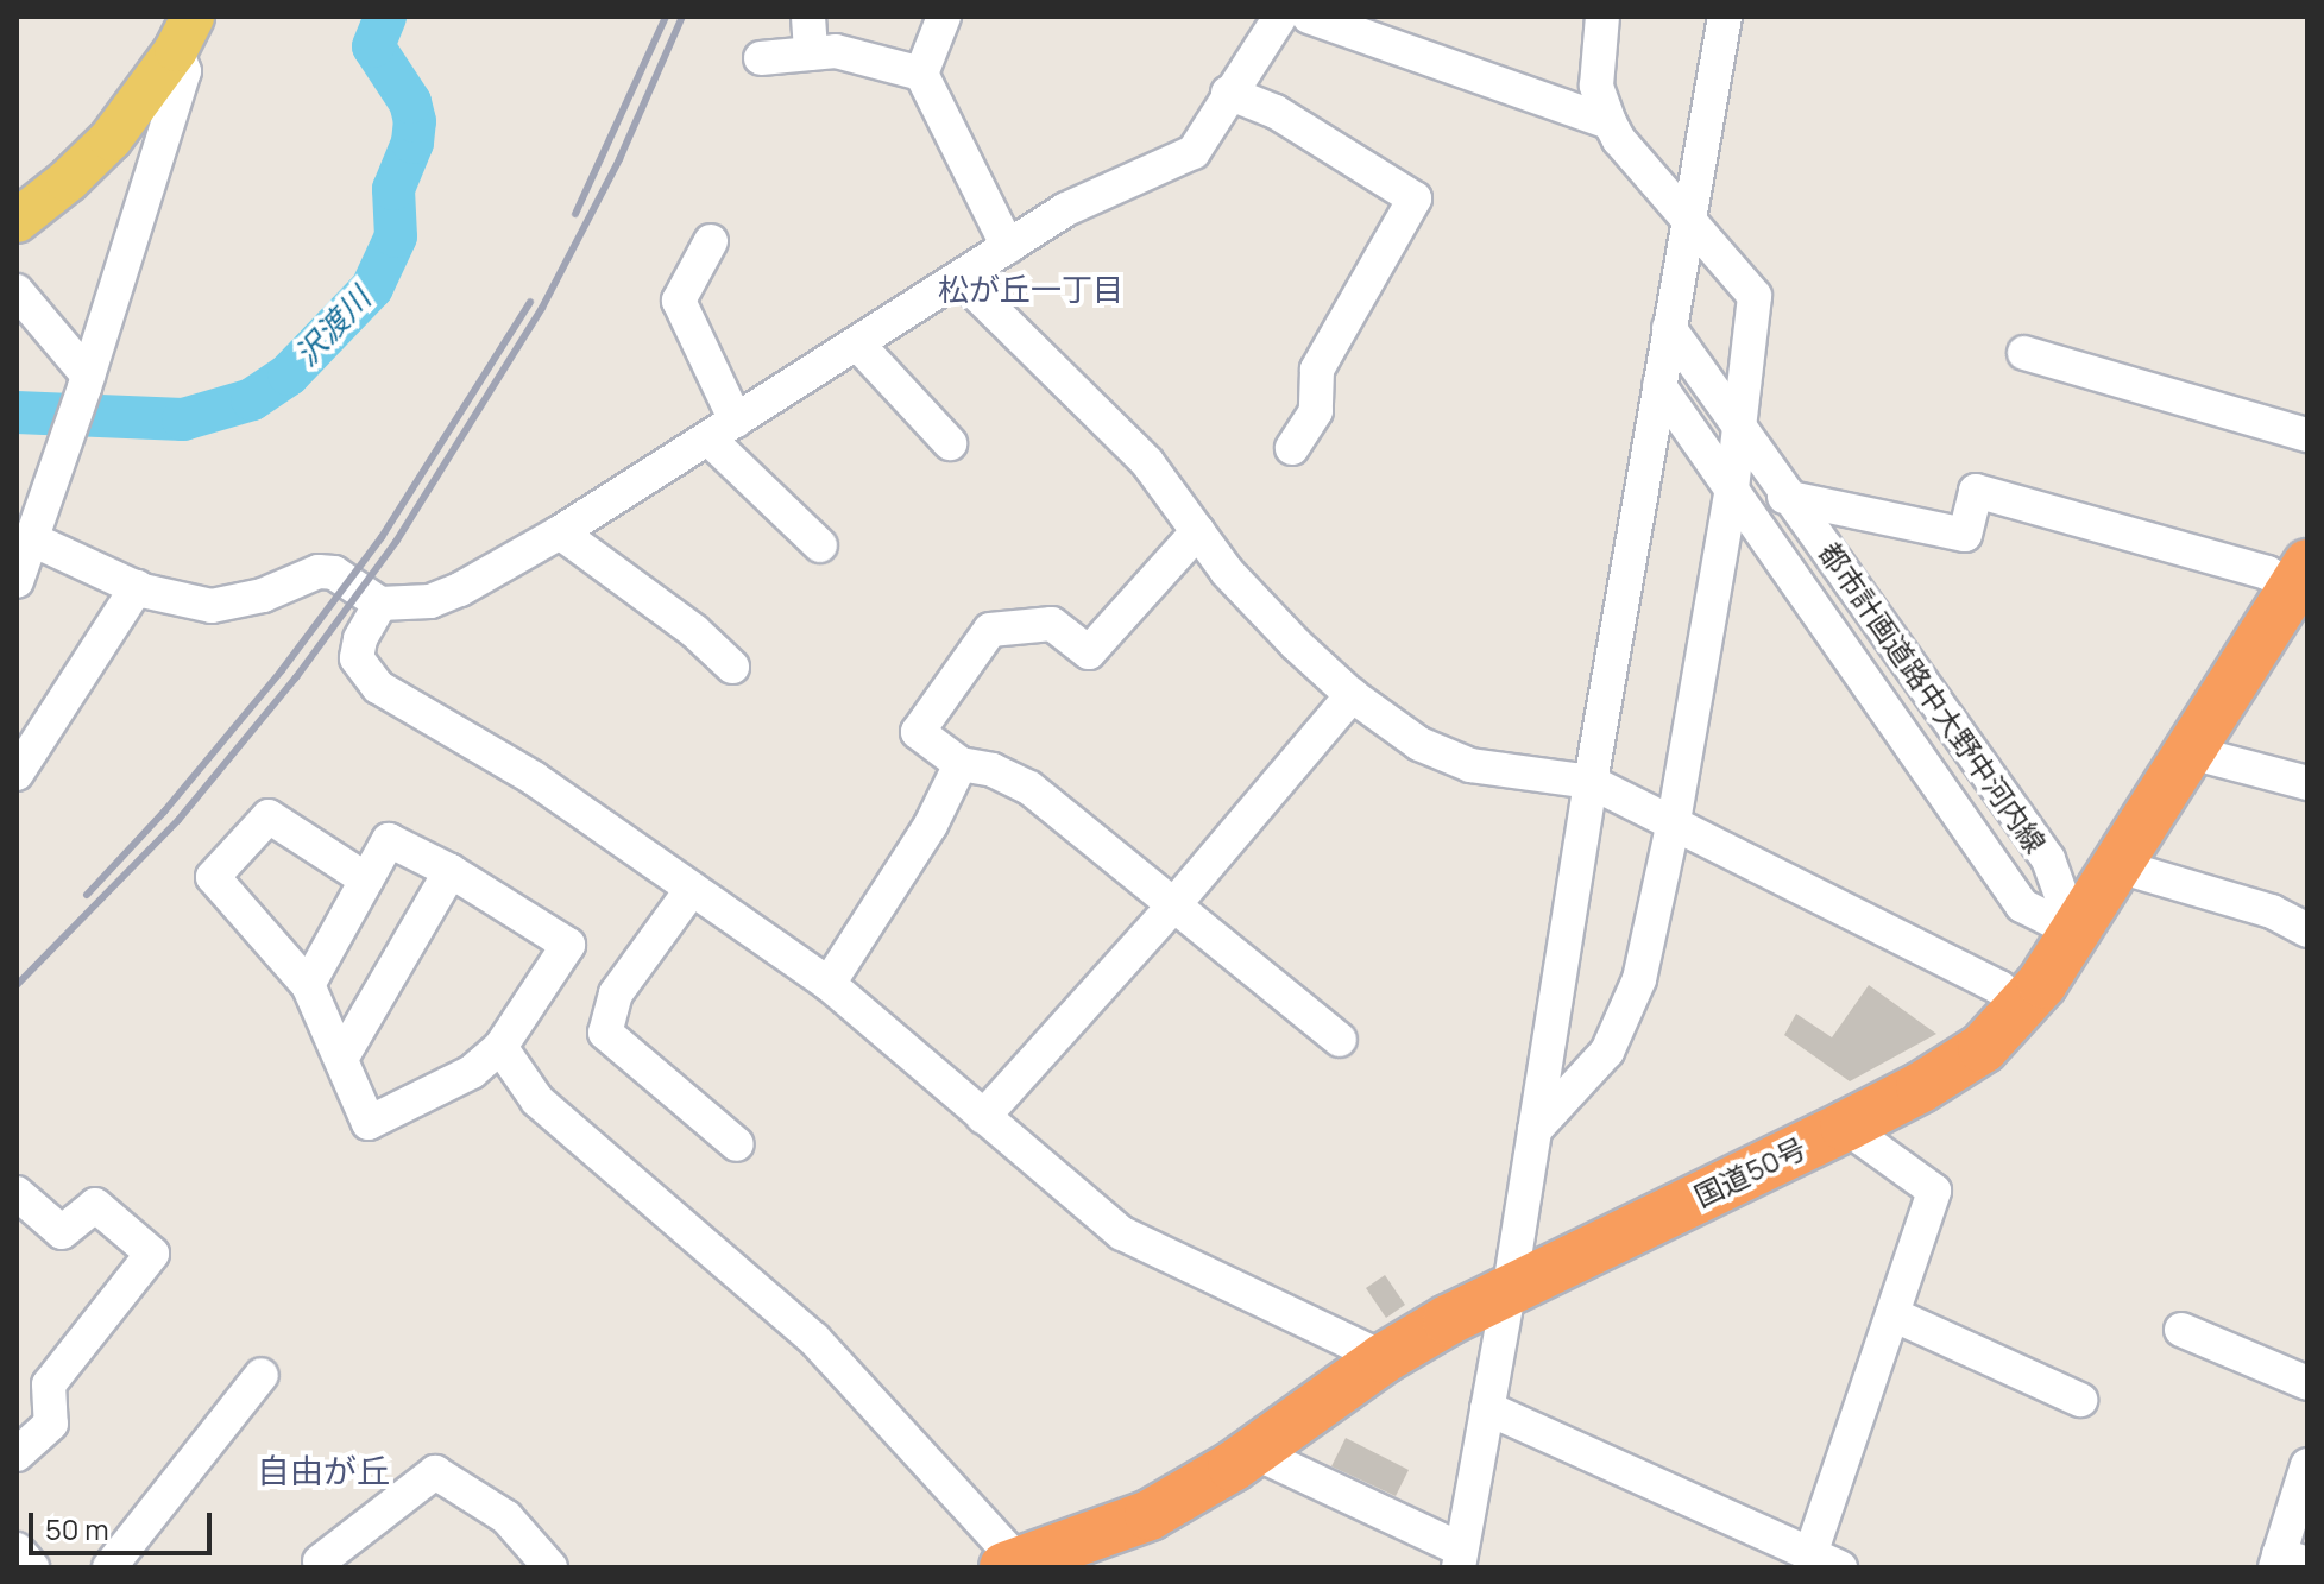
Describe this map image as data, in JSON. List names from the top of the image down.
{
  "streets": {
    "highway": ["国道50号"],
    "street": ["都市計画道路中大野中河内線"]
  },
  "crossings": [
    ["都市計画道路中大野中河内線", "国道50号"]
  ],
  "districts": ["松が丘一丁目", "自由が丘"],
  "water": ["沢渡川"],
  "scale_bar": "50 m"
}
